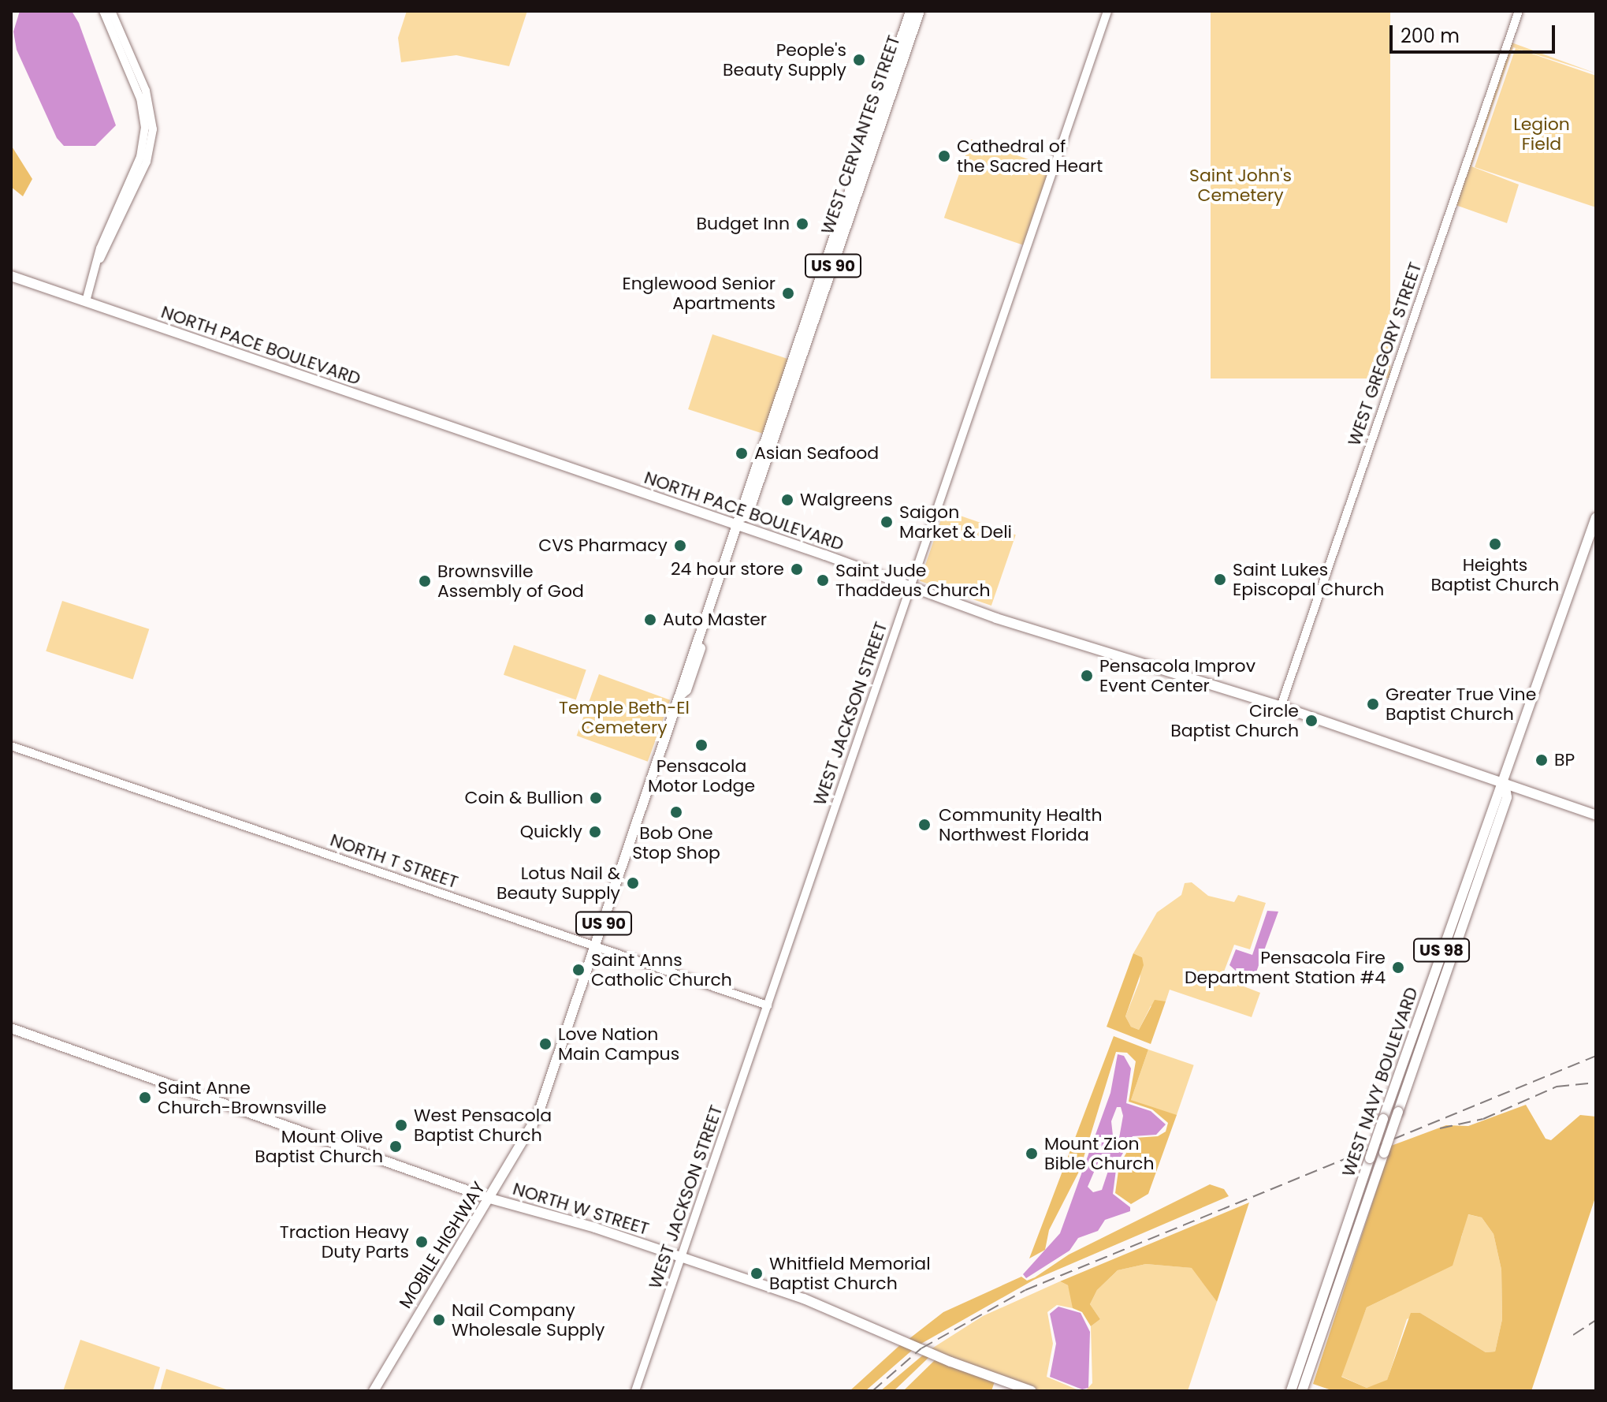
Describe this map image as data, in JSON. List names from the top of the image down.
{
  "streets": {
    "main road": [
      "WEST CERVANTES STREET",
      "US 90",
      "NORTH PACE BOULEVARD",
      "US 98",
      "WEST NAVY BOULEVARD",
      "NORTH W STREET",
      "MOBILE HIGHWAY"
    ],
    "street": ["WEST GREGORY STREET", "WEST JACKSON STREET", "NORTH T STREET"]
  },
  "crossings": [
    ["WEST CERVANTES STREET", "NORTH PACE BOULEVARD"],
    ["WEST CERVANTES STREET", "NORTH T STREET"],
    ["WEST CERVANTES STREET", "MOBILE HIGHWAY"],
    ["NORTH PACE BOULEVARD", "WEST GREGORY STREET"],
    ["NORTH PACE BOULEVARD", "WEST JACKSON STREET"],
    ["NORTH PACE BOULEVARD", "WEST NAVY BOULEVARD"],
    ["WEST JACKSON STREET", "NORTH T STREET"],
    ["WEST JACKSON STREET", "NORTH W STREET"],
    ["NORTH W STREET", "MOBILE HIGHWAY"]
  ],
  "parks": ["Legion Field", "Saint John's Cemetery", "Temple Beth-El Cemetery"],
  "places": [
    "People's Beauty Supply",
    "Cathedral of the Sacred Heart",
    "Budget Inn",
    "Englewood Senior Apartments",
    "Asian Seafood",
    "Walgreens",
    "Saigon Market & Deli",
    "Heights Baptist Church",
    "CVS Pharmacy",
    "24 hour store",
    "Saint Lukes Episcopal Church",
    "Saint Jude Thaddeus Church",
    "Brownsville Assembly of God",
    "Auto Master",
    "Pensacola Improv Event Center",
    "Greater True Vine Baptist Church",
    "Circle Baptist Church",
    "Pensacola Motor Lodge",
    "BP",
    "Coin & Bullion",
    "Bob One Stop Shop",
    "Community Health Northwest Florida",
    "Quickly",
    "Lotus Nail & Beauty Supply",
    "Pensacola Fire Department Station #4",
    "Saint Anns Catholic Church",
    "Love Nation Main Campus",
    "Saint Anne Church-Brownsville",
    "West Pensacola Baptist Church",
    "Mount Olive Baptist Church",
    "Mount Zion Bible Church",
    "Traction Heavy Duty Parts",
    "Whitfield Memorial Baptist Church",
    "Nail Company Wholesale Supply"
  ],
  "scale_bar": "200 m"
}
